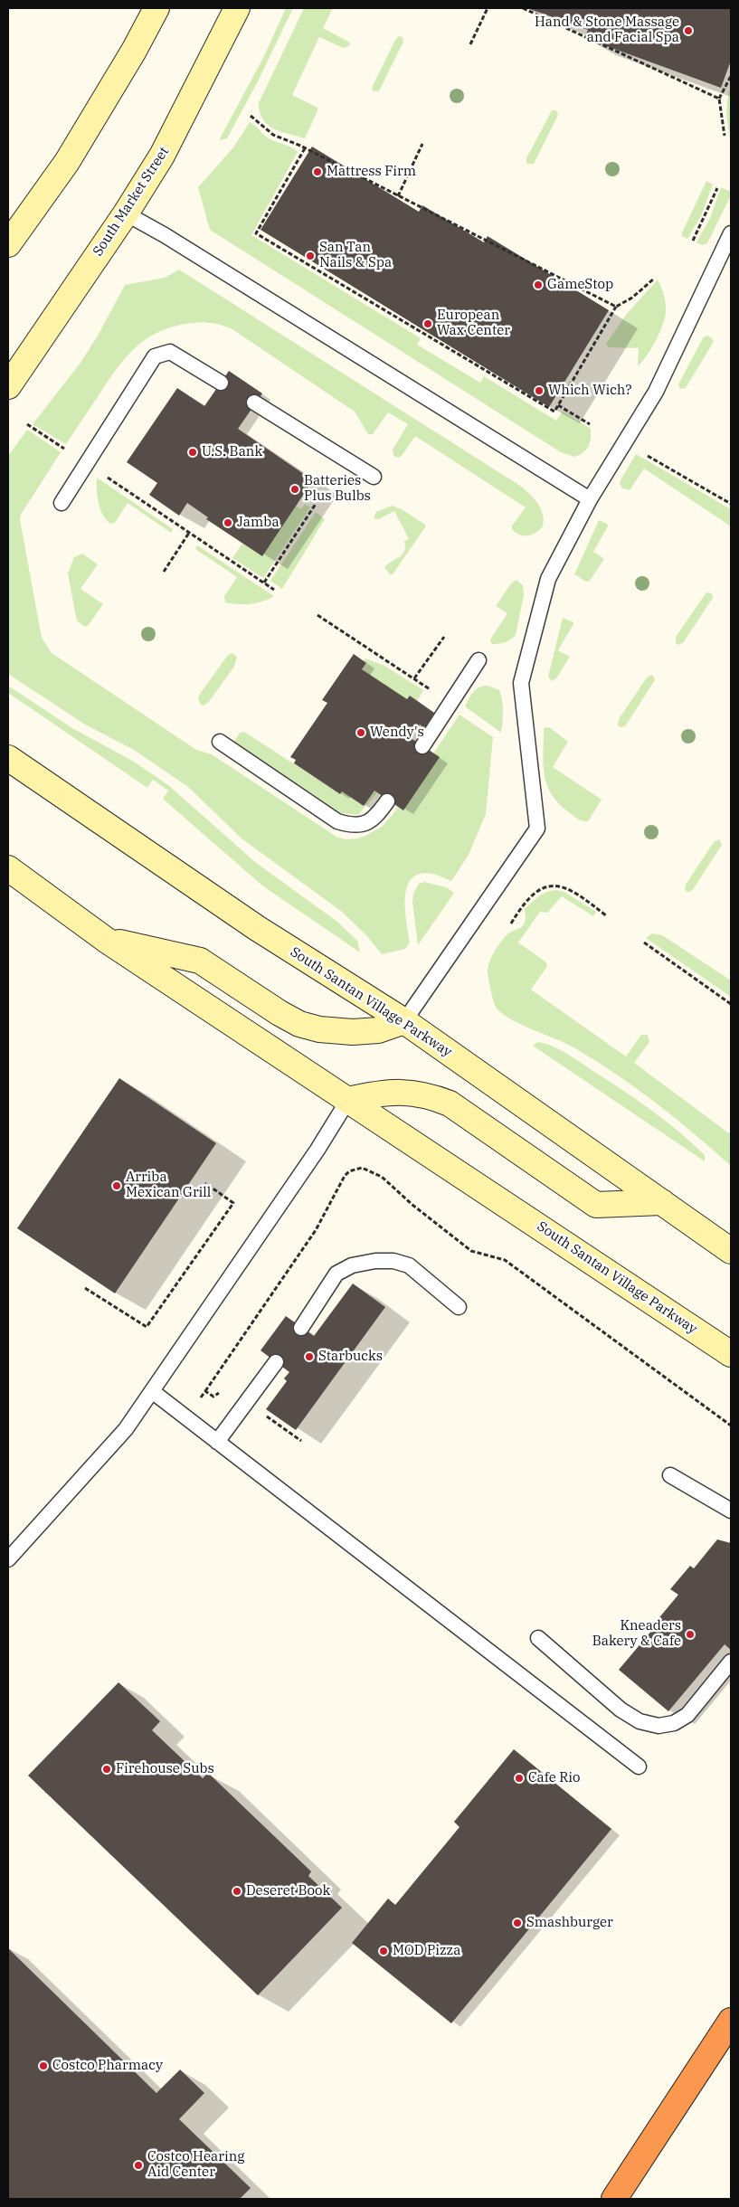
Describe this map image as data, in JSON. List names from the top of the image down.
{
  "streets": {
    "main road": ["South Market Street", "South Santan Village Parkway"]
  },
  "places": [
    "Hand & Stone Massage and Facial Spa",
    "Mattress Firm",
    "San Tan Nails & Spa",
    "GameStop",
    "European Wax Center",
    "Which Wich?",
    "U.S. Bank",
    "Batteries Plus Bulbs",
    "Jamba",
    "Wendy's",
    "Arriba Mexican Grill",
    "Starbucks",
    "Kneaders Bakery & Cafe",
    "Firehouse Subs",
    "Cafe Rio",
    "Deseret Book",
    "Smashburger",
    "MOD Pizza",
    "Costco Pharmacy",
    "Costco Hearing Aid Center"
  ]
}
